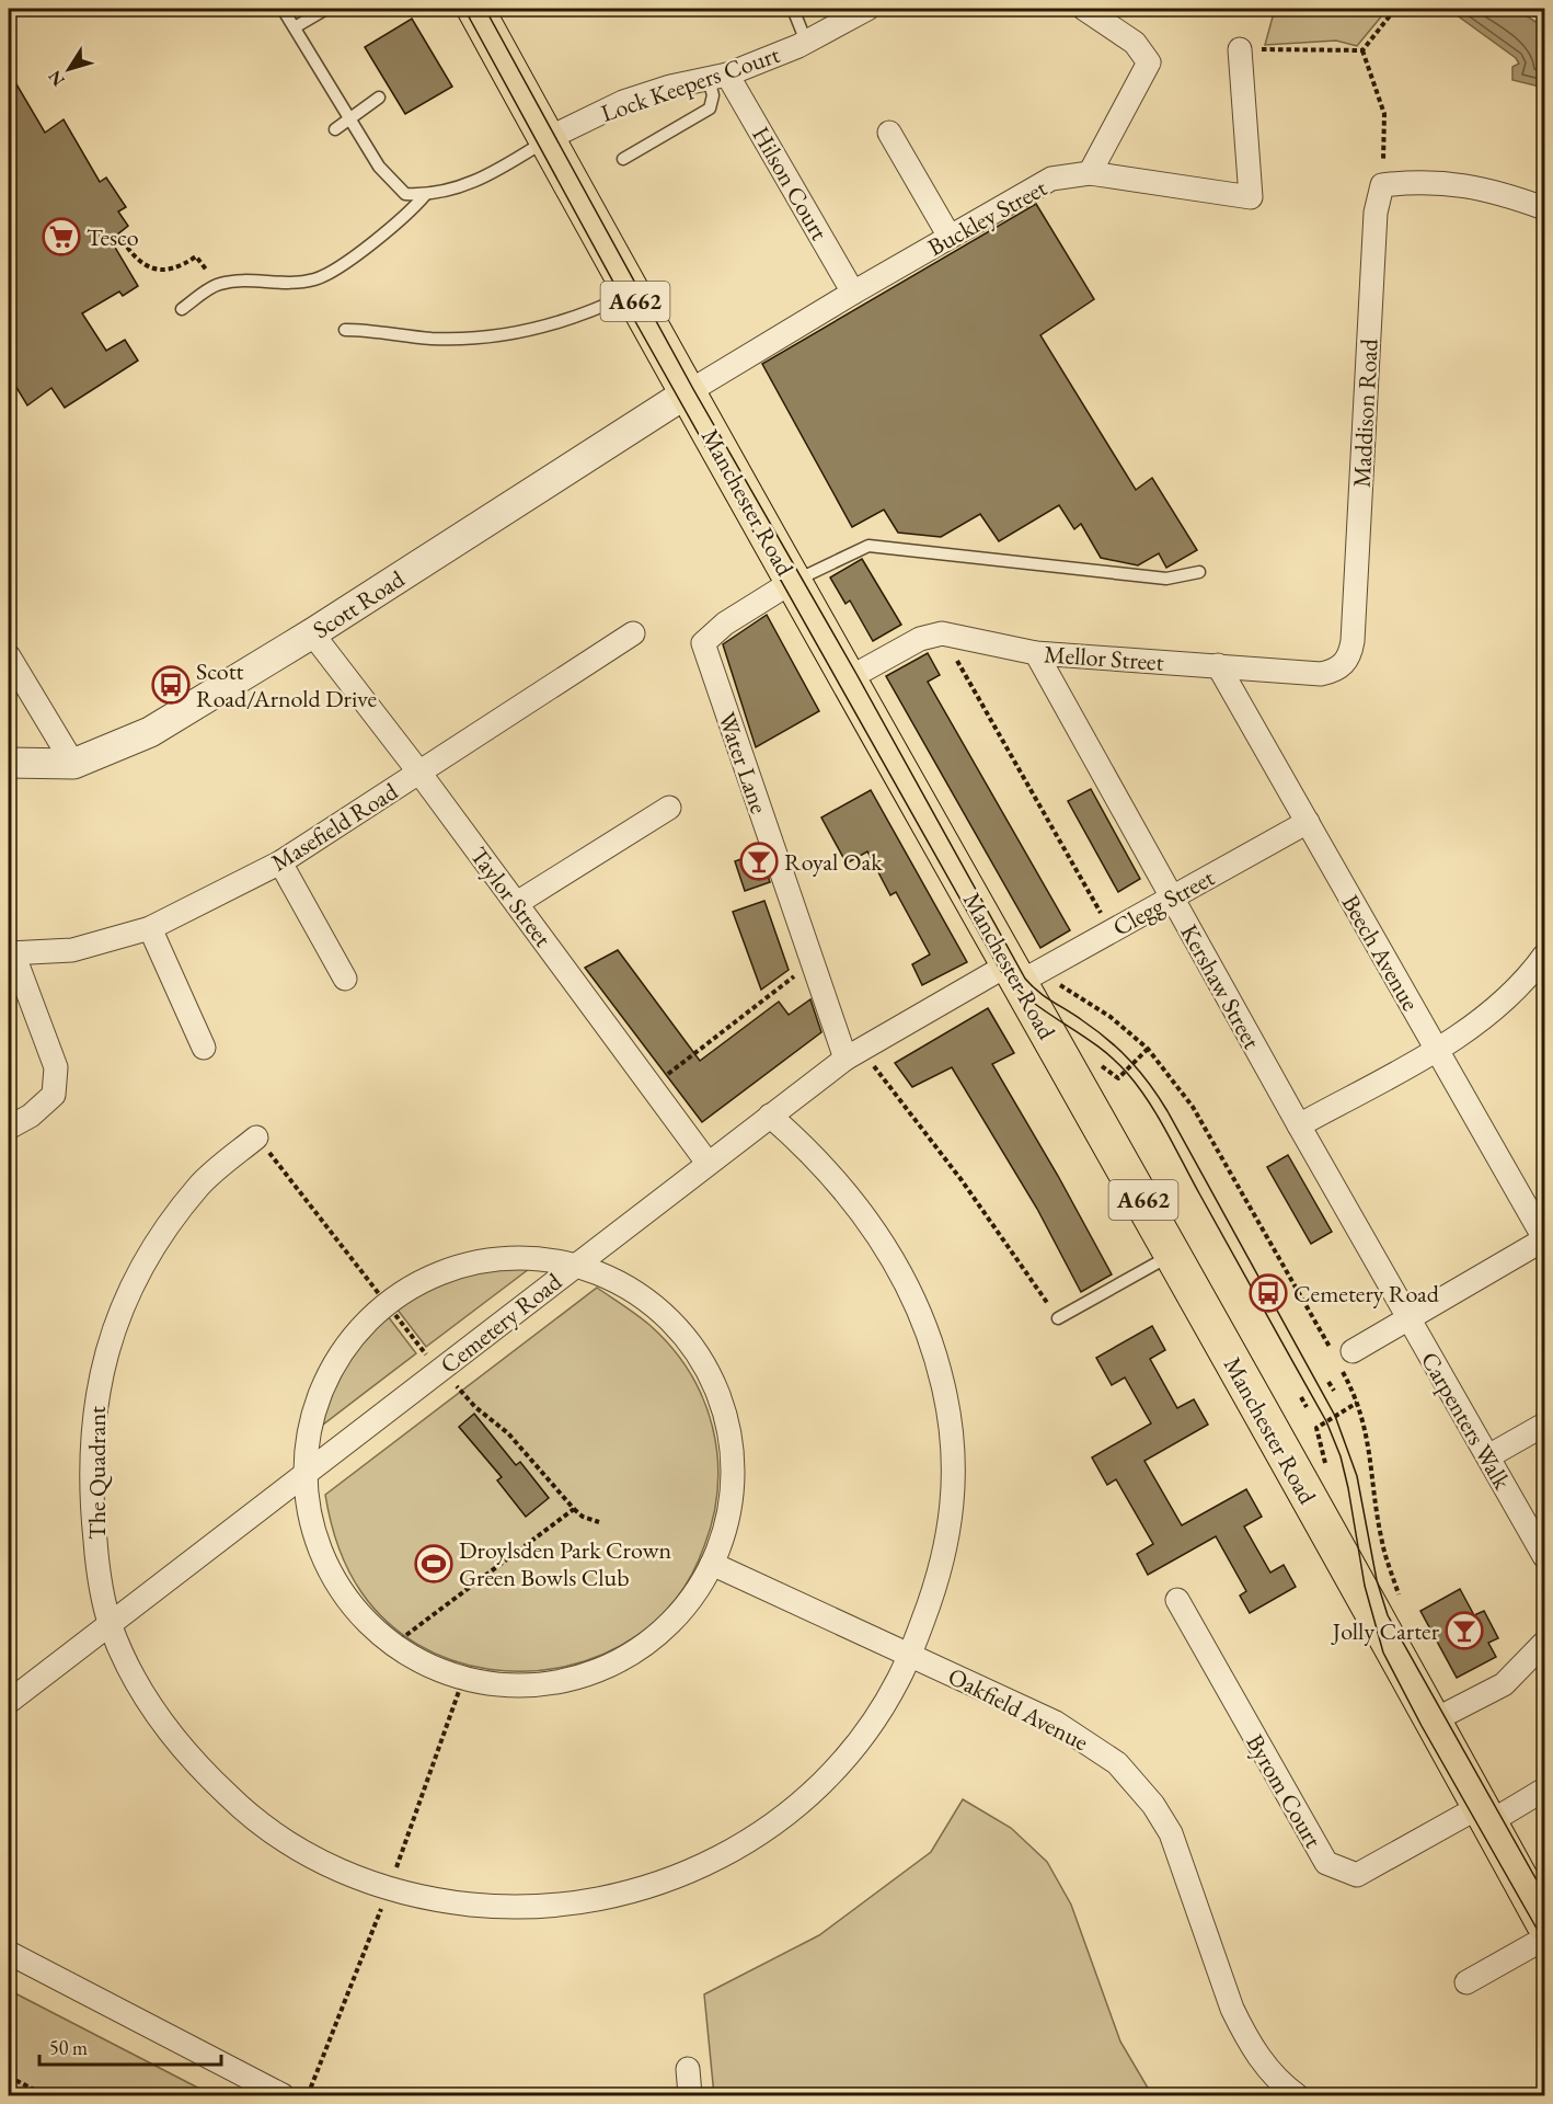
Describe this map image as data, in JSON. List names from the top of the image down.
{
  "streets": {
    "main road": ["A662", "Manchester Road"],
    "street": [
      "Lock Keepers Court",
      "Hilson Court",
      "Buckley Street",
      "Maddison Road",
      "Scott Road",
      "Mellor Street",
      "Water Lane",
      "Masefield Road",
      "Taylor Street",
      "Clegg Street",
      "Beech Avenue",
      "Kershaw Street",
      "Cemetery Road",
      "Carpenters Walk",
      "The Quadrant",
      "Oakfield Avenue",
      "Byrom Court"
    ]
  },
  "crossings": [
    ["Lock Keepers Court", "Hilson Court"],
    ["Lock Keepers Court", "Manchester Road"],
    ["Hilson Court", "Buckley Street"],
    ["Buckley Street", "Manchester Road"],
    ["Buckley Street", "Scott Road"],
    ["Maddison Road", "Mellor Street"],
    ["Manchester Road", "Scott Road"],
    ["Manchester Road", "Water Lane"],
    ["Manchester Road", "Clegg Street"],
    ["Manchester Road", "Cemetery Road"],
    ["Manchester Road", "Byrom Court"],
    ["Scott Road", "Taylor Street"],
    ["Mellor Street", "Beech Avenue"],
    ["Mellor Street", "Kershaw Street"],
    ["Water Lane", "Cemetery Road"],
    ["Masefield Road", "Taylor Street"],
    ["Taylor Street", "Cemetery Road"],
    ["Clegg Street", "Beech Avenue"],
    ["Clegg Street", "Kershaw Street"],
    ["Clegg Street", "Cemetery Road"],
    ["Kershaw Street", "Carpenters Walk"],
    ["Cemetery Road", "The Quadrant"],
    ["The Quadrant", "Oakfield Avenue"]
  ],
  "places": {
    "supermarket": ["Tesco"],
    "bus stop": ["Scott Road/Arnold Drive", "Cemetery Road"],
    "bar": ["Royal Oak", "Jolly Carter"],
    "sports": ["Droylsden Park Crown Green Bowls Club"]
  },
  "scale_bar": "50 m",
  "north": "bottom left"
}
